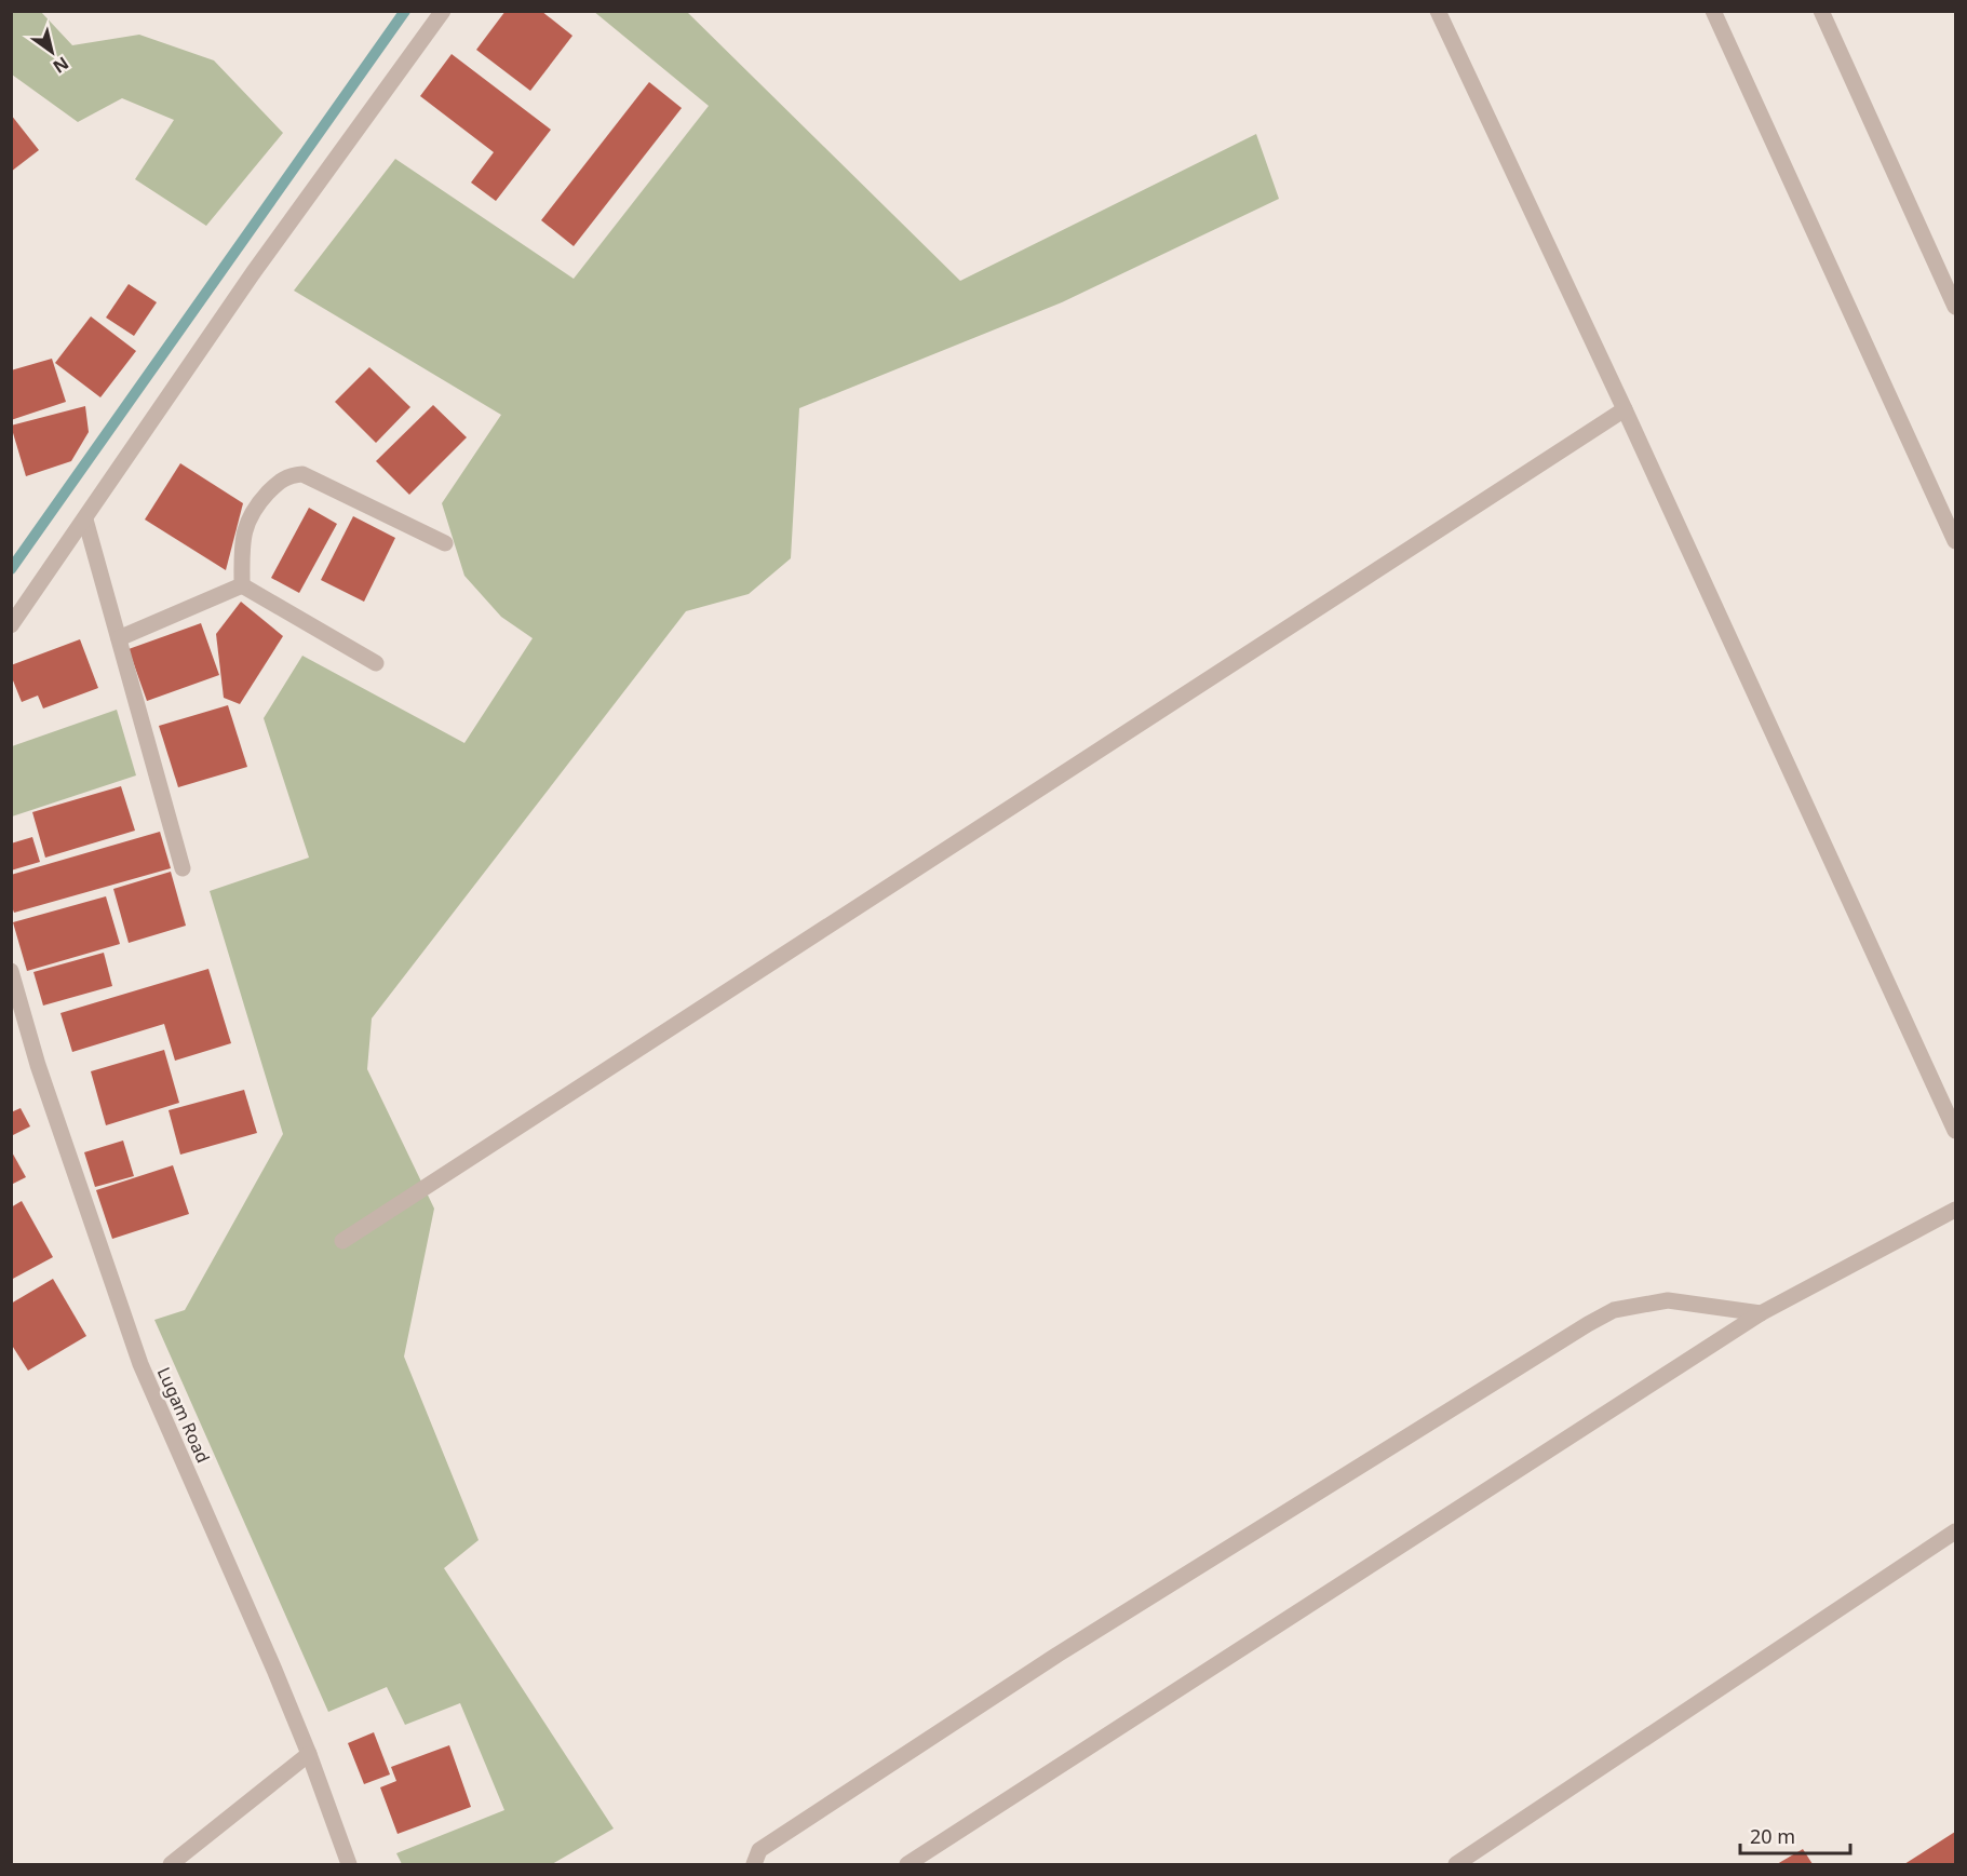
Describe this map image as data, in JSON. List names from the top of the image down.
{
  "streets": {
    "street": ["Lugam Road"]
  },
  "scale_bar": "20 m",
  "north": "bottom right"
}
